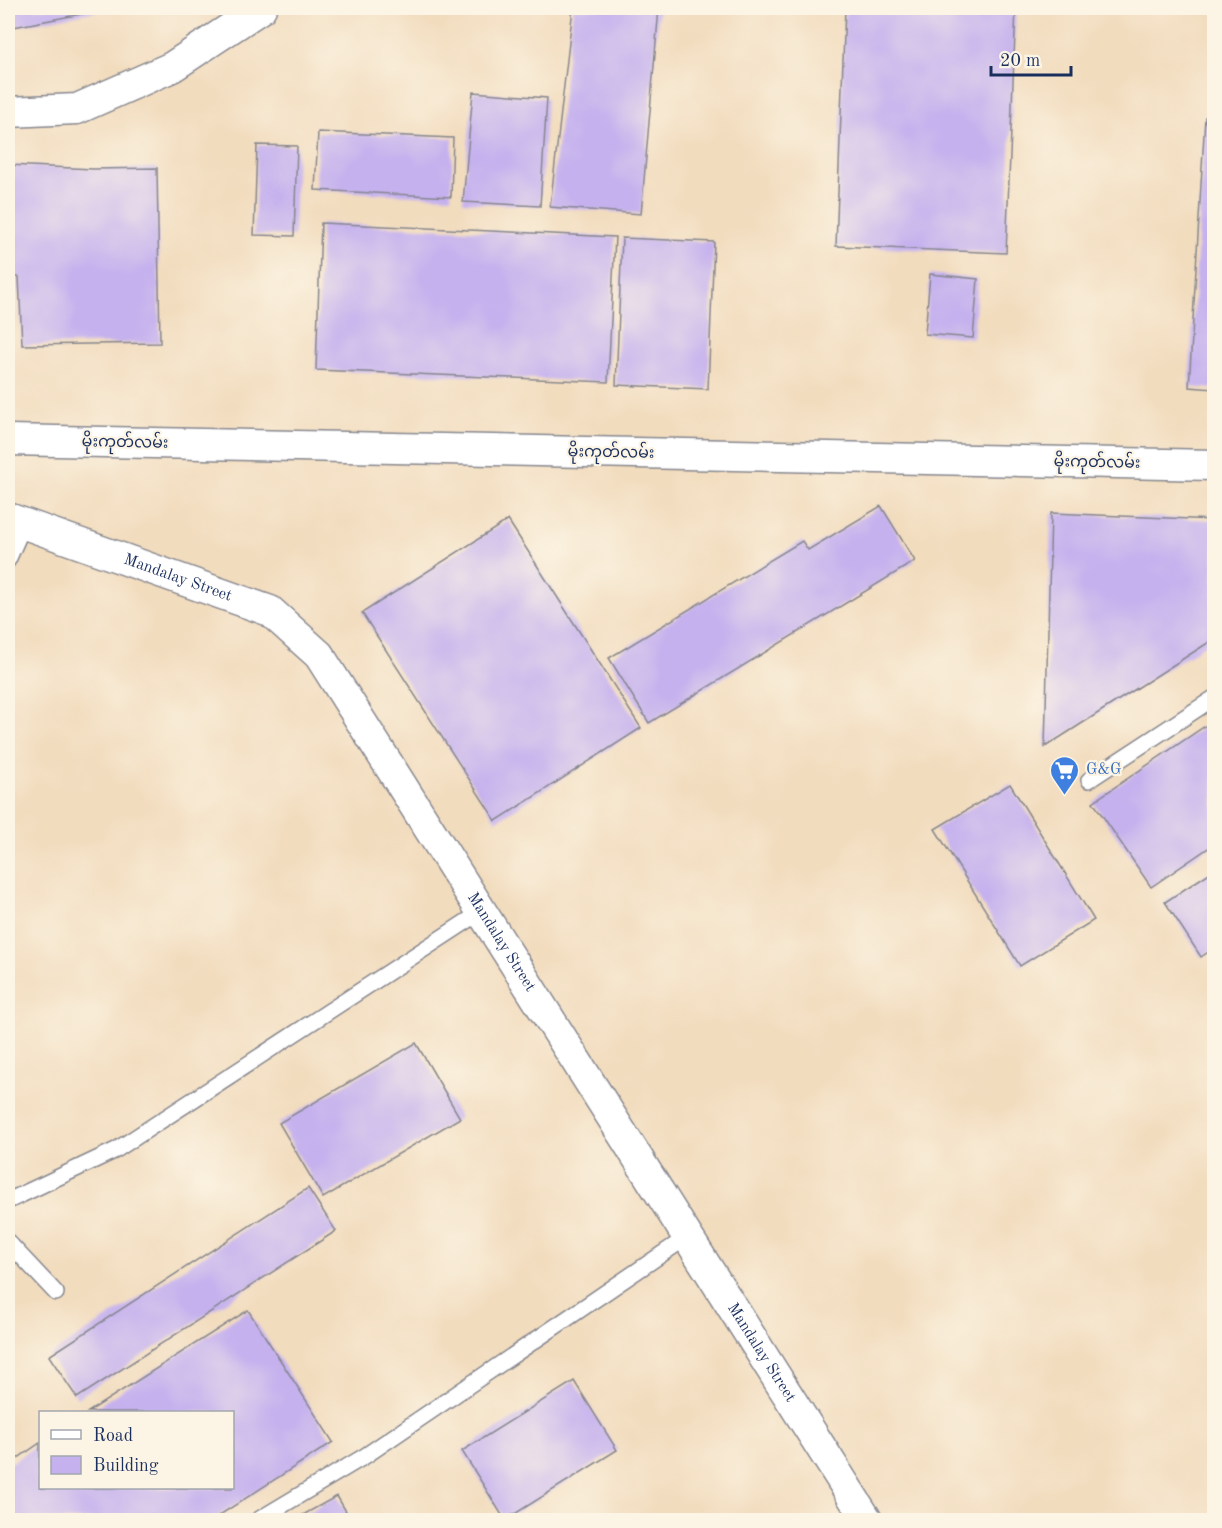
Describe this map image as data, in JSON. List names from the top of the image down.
{
  "streets": {
    "street": ["မိုးကုတ်လမ်း", "Mandalay Street"]
  },
  "places": {
    "supermarket": ["G&G"]
  },
  "legend": ["Road", "Building"],
  "scale_bar": "20 m"
}
